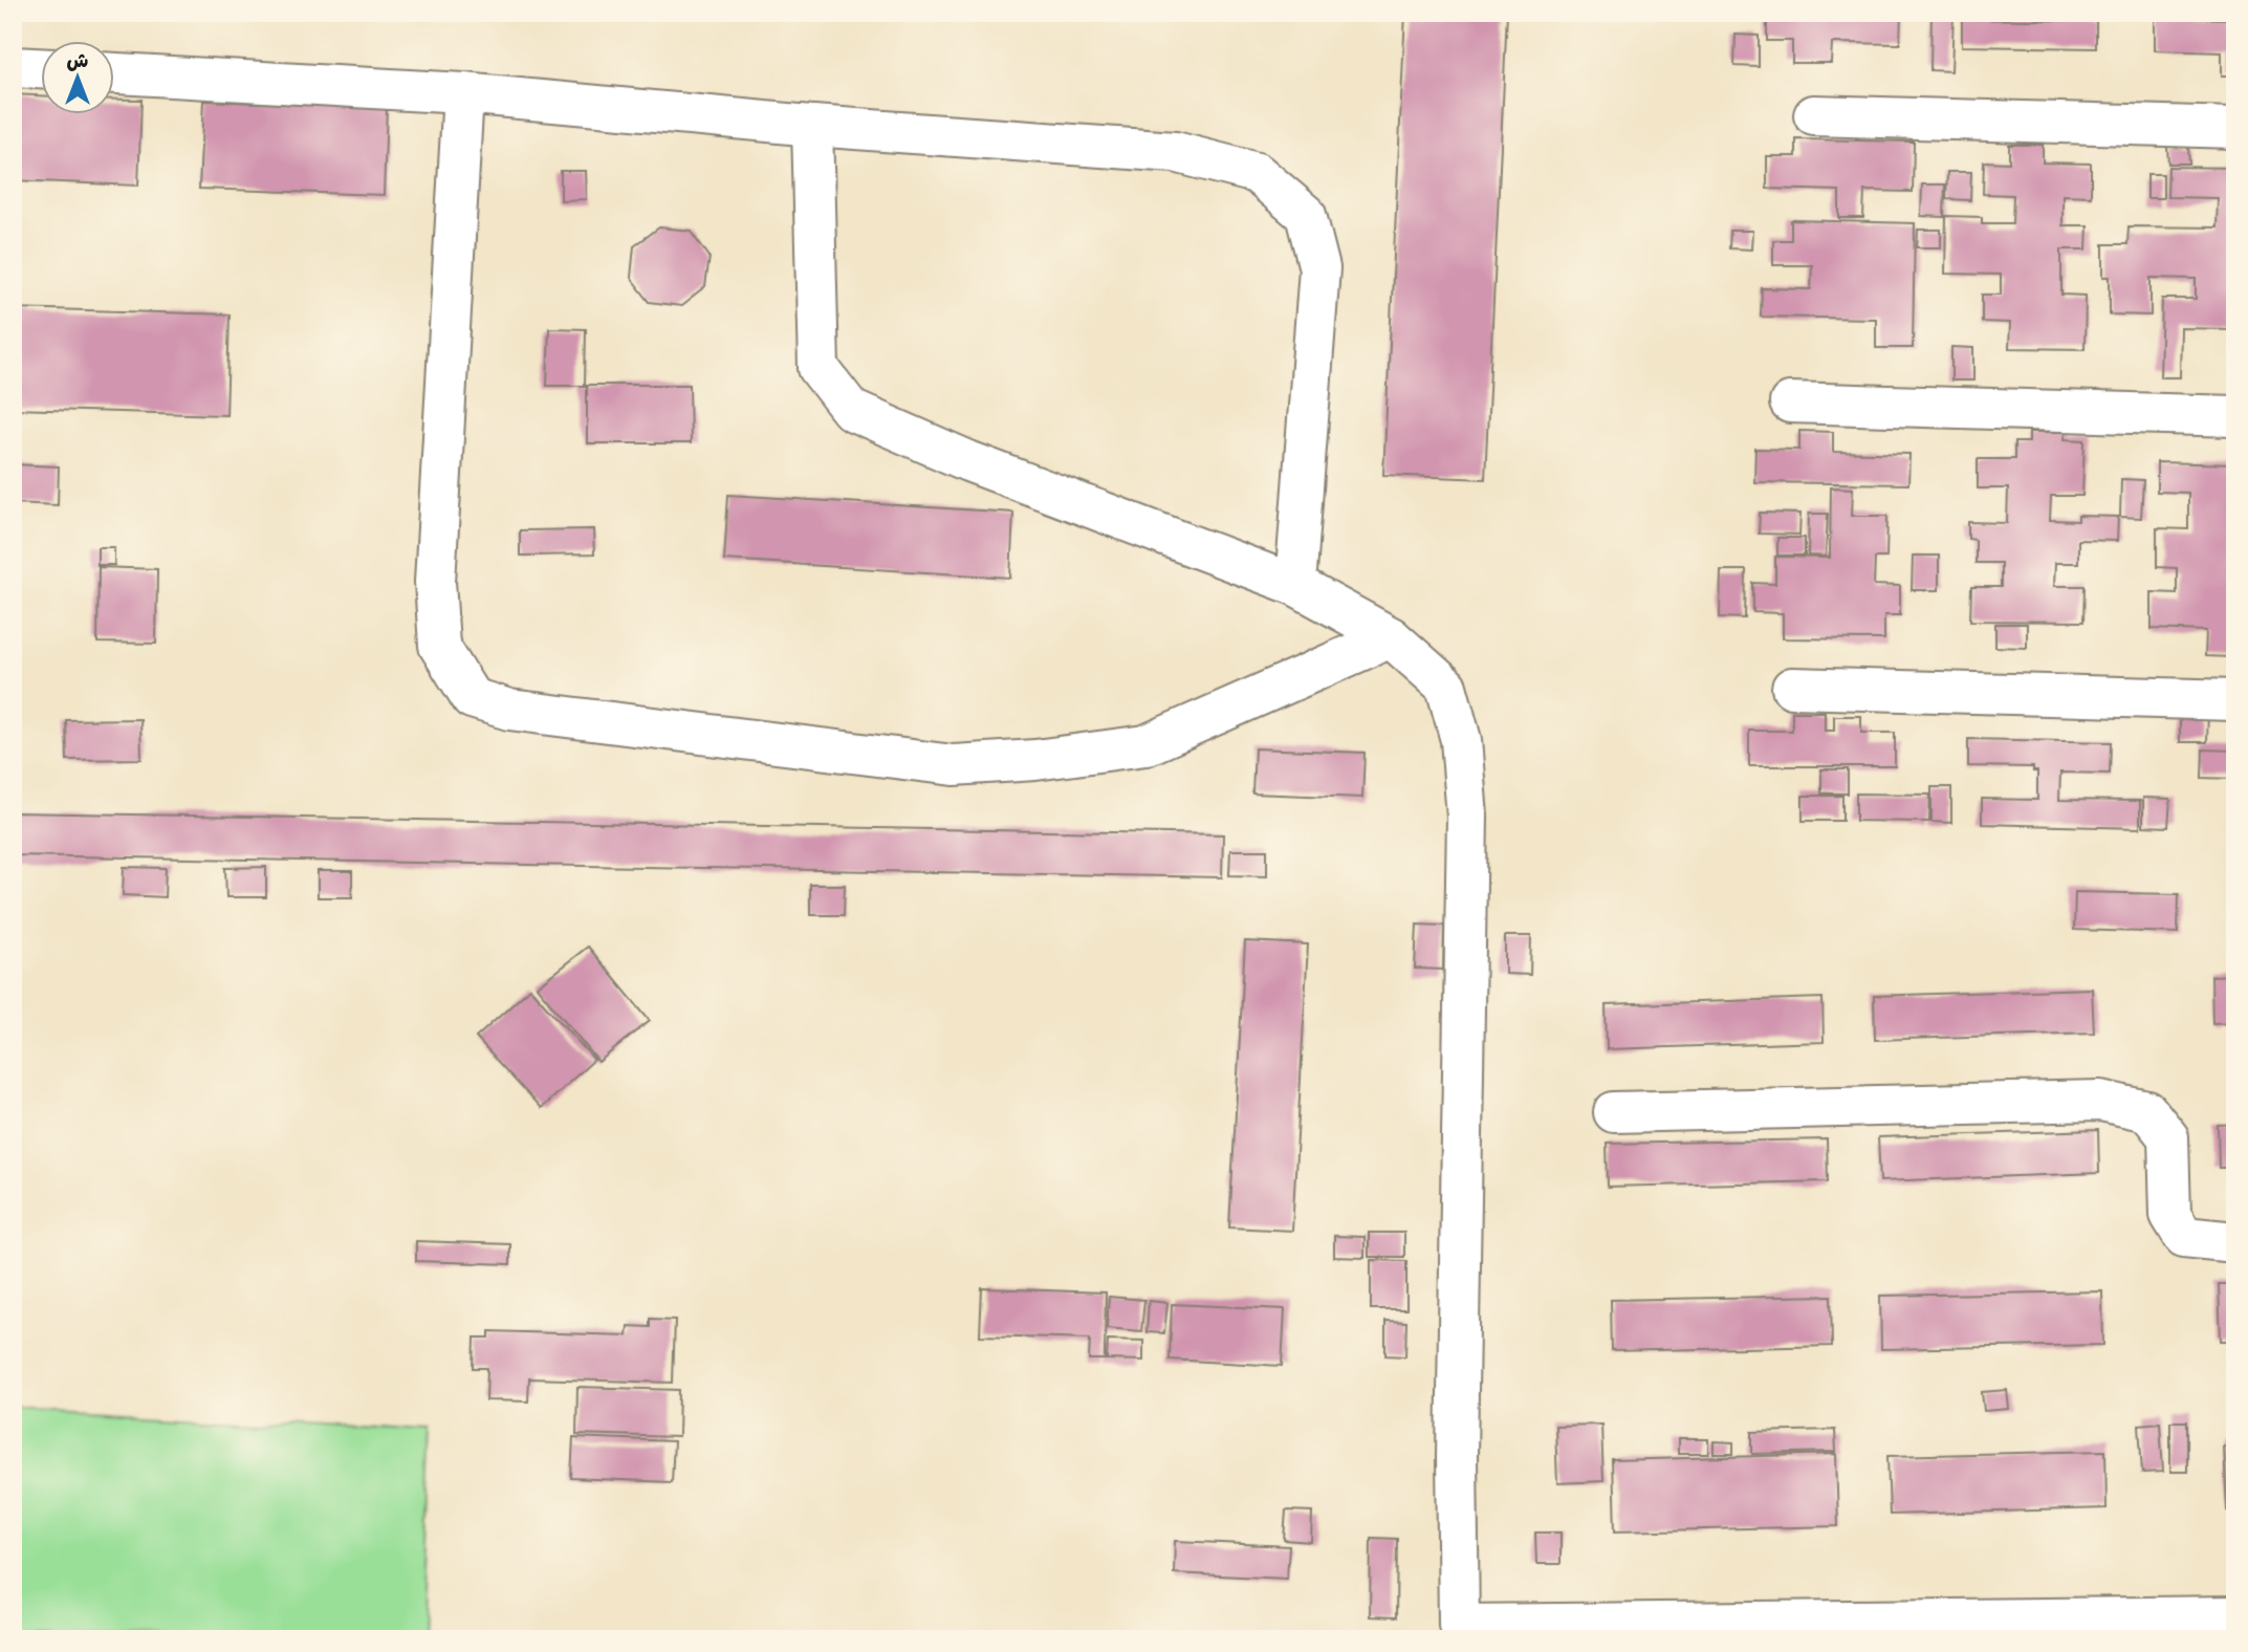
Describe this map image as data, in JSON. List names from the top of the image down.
{
  "north": "top"
}
